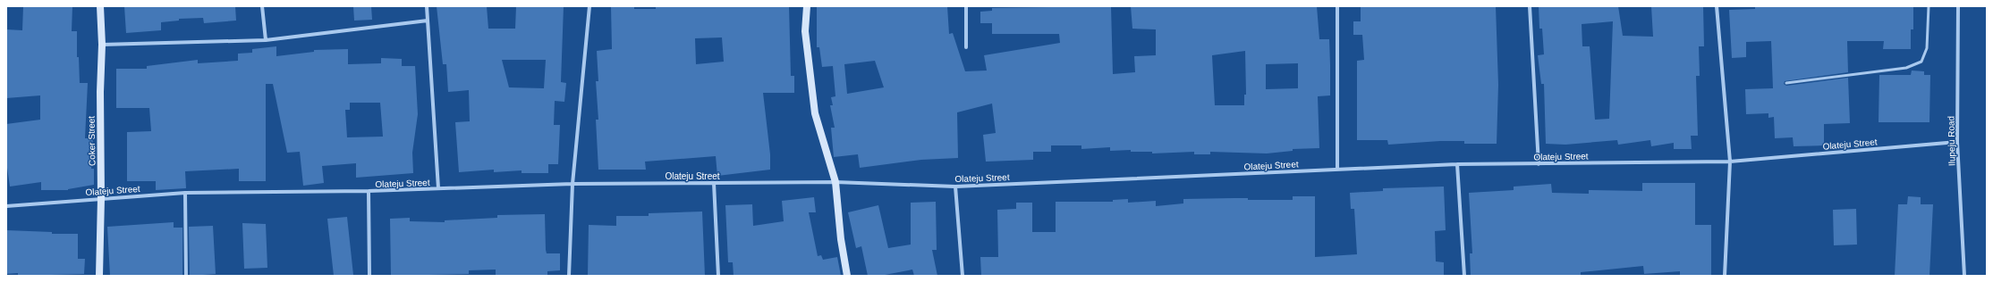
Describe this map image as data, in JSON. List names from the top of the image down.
{
  "streets": {
    "street": ["Coker Street", "Ilupeju Road", "Olateju Street"]
  },
  "crossings": [
    ["Coker Street", "Olateju Street"],
    ["Ilupeju Road", "Olateju Street"]
  ]
}
